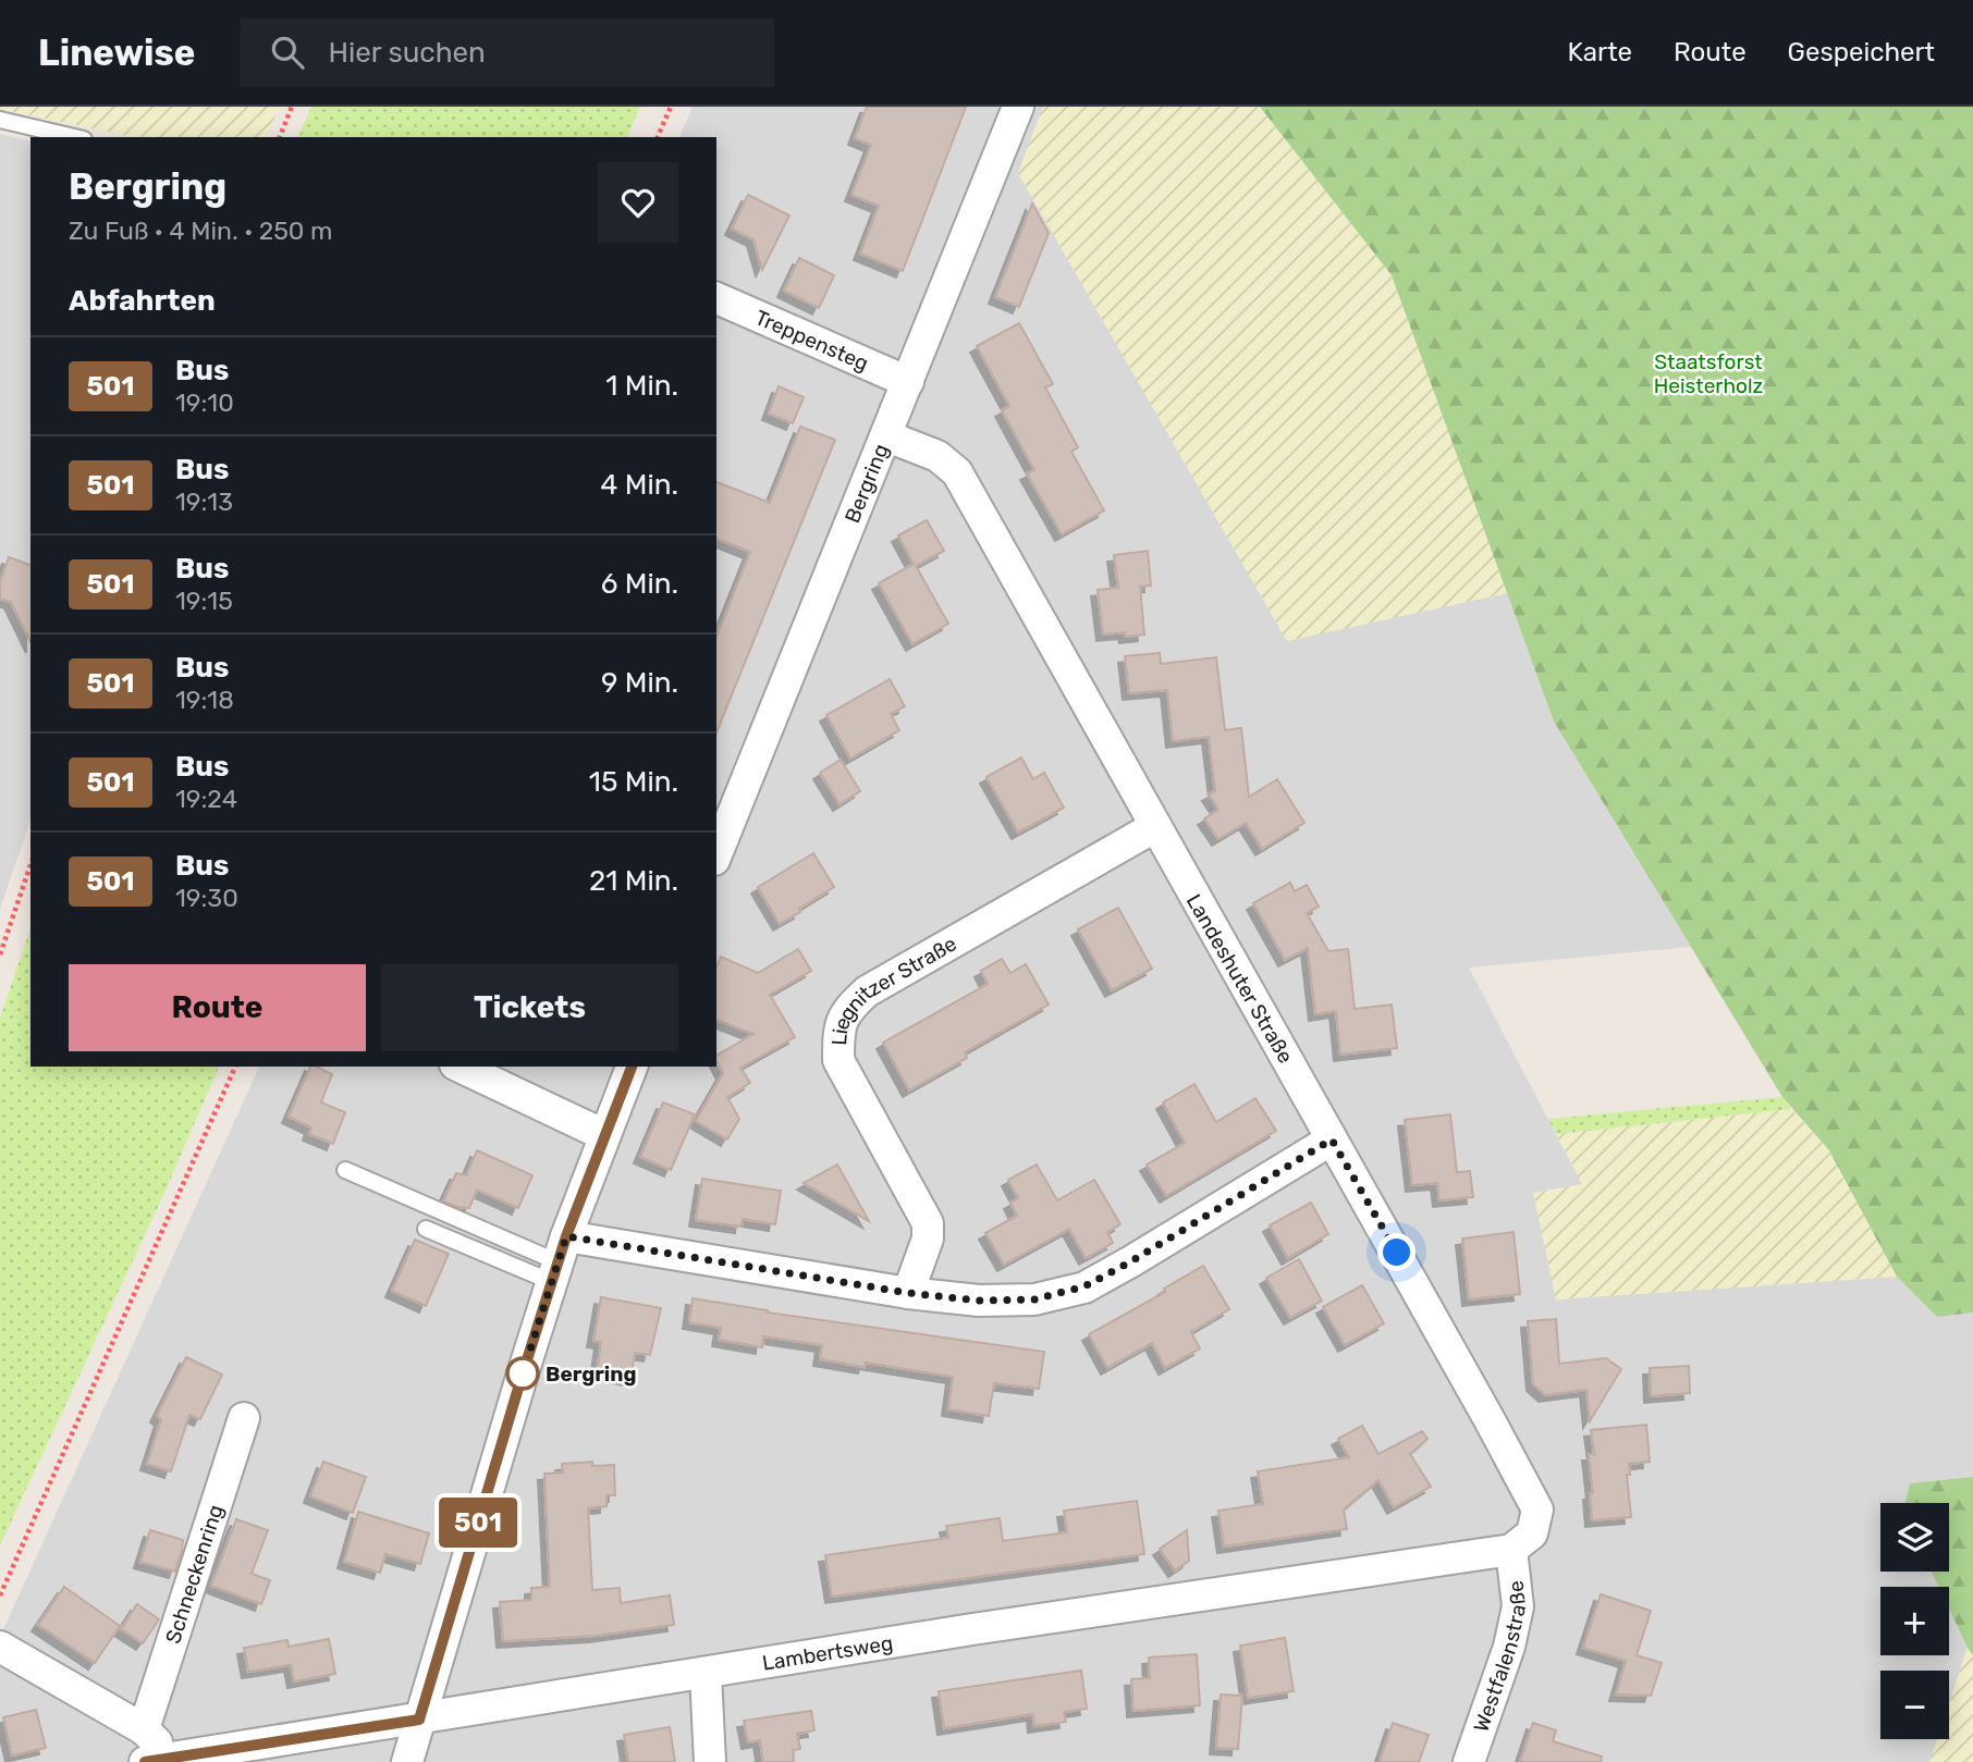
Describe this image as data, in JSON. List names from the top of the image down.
{
  "streets": {
    "street": [
      "Treppensteg",
      "Bergring",
      "Landeshuter Straße",
      "Liegnitzer Straße",
      "Schneckenring",
      "Lambertsweg",
      "Westfalenstraße"
    ]
  },
  "crossings": [
    ["Treppensteg", "Bergring"],
    ["Bergring", "Landeshuter Straße"],
    ["Landeshuter Straße", "Liegnitzer Straße"],
    ["Landeshuter Straße", "Lambertsweg"],
    ["Landeshuter Straße", "Westfalenstraße"],
    ["Lambertsweg", "Westfalenstraße"]
  ],
  "parks": ["Staatsforst Heisterholz"],
  "places": ["Bergring"],
  "lines": ["bus line 501"],
  "page": {
    "header": "Linewise",
    "search": "Hier suchen",
    "nav": ["Karte", "Route", "Gespeichert"],
    "on_map": "501",
    "heading": [
      ["Bergring", "Zu Fuß · 4 Min. · 250 m"],
      "Abfahrten"
    ],
    "list": [
      {
        "mark": "501",
        "name": "Bus",
        "note": "19:10",
        "value": "1 Min."
      },
      {
        "mark": "501",
        "name": "Bus",
        "note": "19:13",
        "value": "4 Min."
      },
      {
        "mark": "501",
        "name": "Bus",
        "note": "19:15",
        "value": "6 Min."
      },
      {
        "mark": "501",
        "name": "Bus",
        "note": "19:18",
        "value": "9 Min."
      },
      {
        "mark": "501",
        "name": "Bus",
        "note": "19:24",
        "value": "15 Min."
      },
      {
        "mark": "501",
        "name": "Bus",
        "note": "19:30",
        "value": "21 Min."
      }
    ],
    "buttons": ["Route", "Tickets"],
    "map_buttons": ["+", "−"]
  }
}
